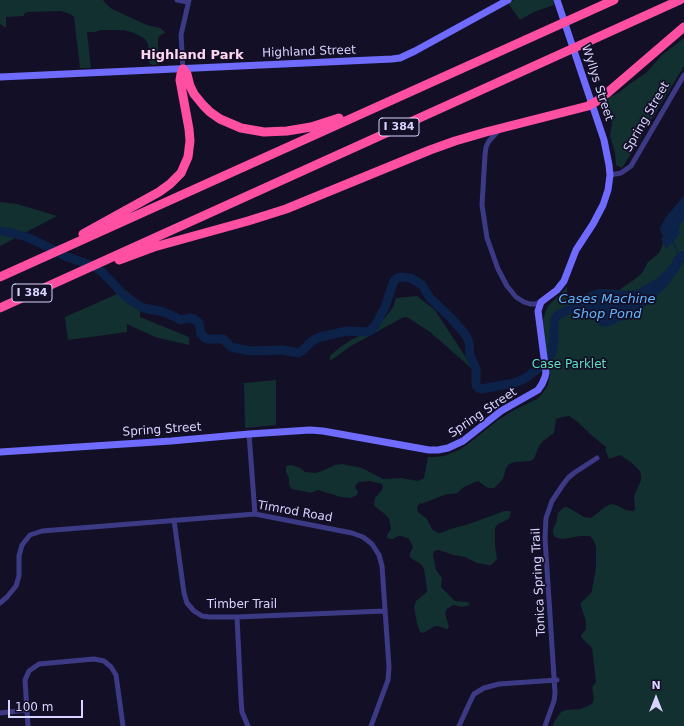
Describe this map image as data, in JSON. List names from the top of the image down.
{
  "streets": {
    "highway": ["I 384"],
    "street": [
      "Highland Street",
      "Wyllys Street",
      "Spring Street",
      "Timrod Road",
      "Tonica Spring Trail",
      "Timber Trail"
    ]
  },
  "crossings": [
    ["Wyllys Street", "Spring Street"],
    ["Timrod Road", "Timber Trail"]
  ],
  "districts": ["Highland Park"],
  "water": ["Cases Machine Shop Pond"],
  "parks": ["Case Parklet"],
  "scale_bar": "100 m",
  "north": "top"
}
